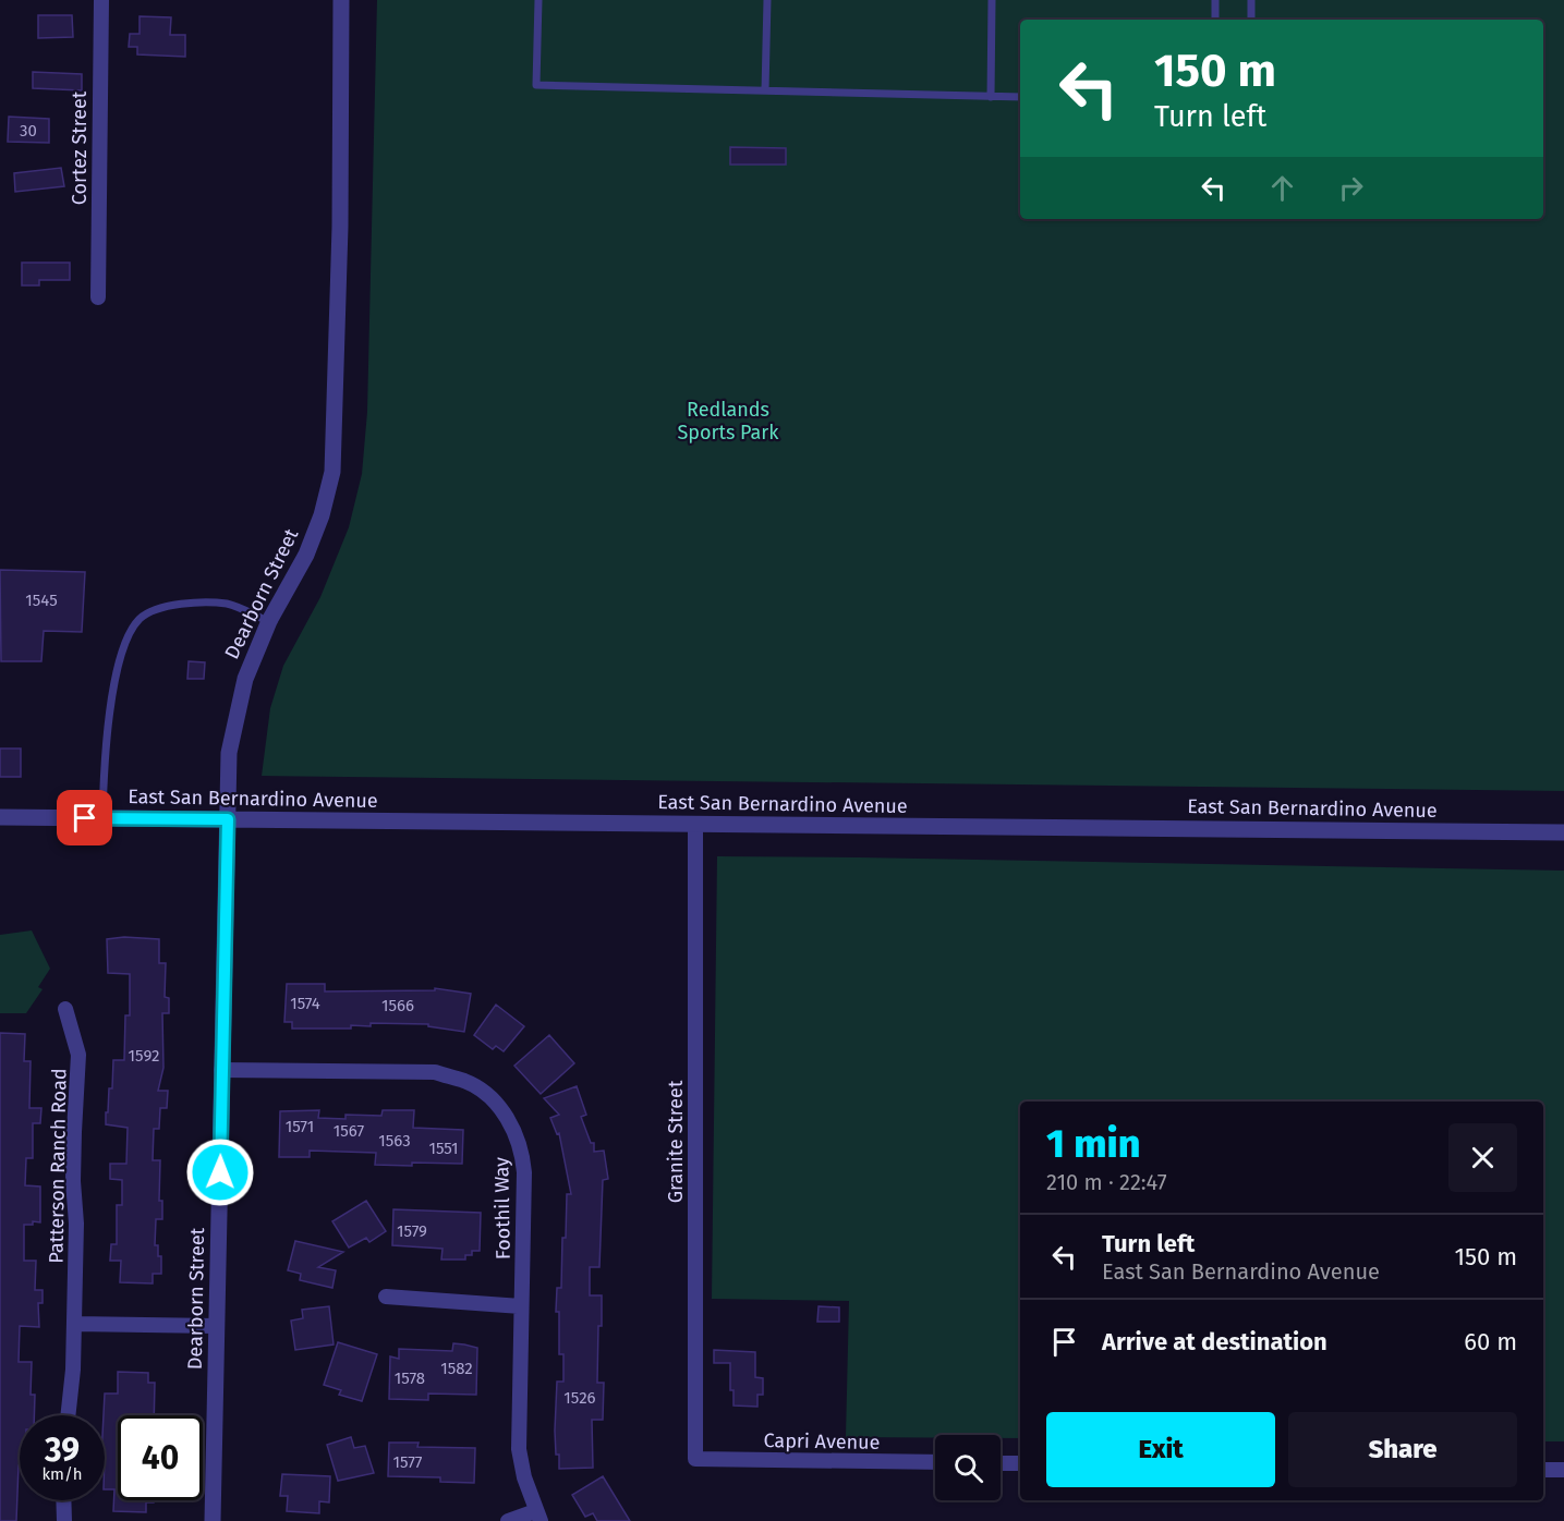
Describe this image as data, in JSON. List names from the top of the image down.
{
  "streets": {
    "street": [
      "Cortez Street",
      "Dearborn Street",
      "East San Bernardino Avenue",
      "Granite Street",
      "Patterson Ranch Road",
      "Foothil Way",
      "Capri Avenue"
    ]
  },
  "crossings": [
    ["Dearborn Street", "East San Bernardino Avenue"],
    ["Dearborn Street", "Foothil Way"],
    ["East San Bernardino Avenue", "Granite Street"],
    ["Granite Street", "Capri Avenue"]
  ],
  "parks": ["Redlands Sports Park"],
  "house_numbers": [
    "30",
    "1545",
    "1574",
    "1566",
    "1592",
    "1571",
    "1567",
    "1563",
    "1551",
    "1579",
    "1582",
    "1578",
    "1526",
    "1577"
  ],
  "page": {
    "turn": ["150 m", "Turn left"],
    "heading": ["1 min", "210 m · 22:47"],
    "list": [
      {
        "name": "Turn left",
        "note": "East San Bernardino Avenue",
        "value": "150 m"
      },
      {
        "name": "Arrive at destination",
        "value": "60 m"
      }
    ],
    "buttons": ["Exit", "Share"],
    "speed": "39 km/h",
    "limit": "40"
  }
}
